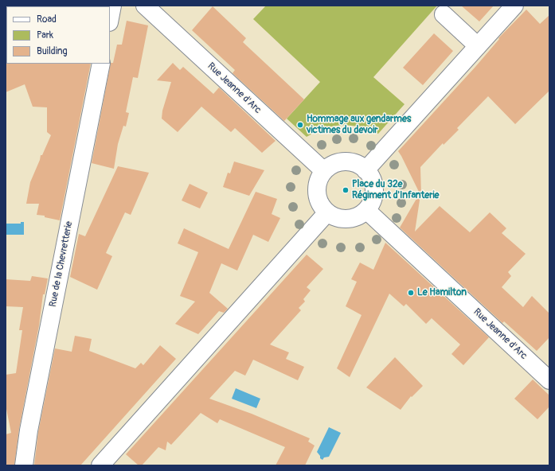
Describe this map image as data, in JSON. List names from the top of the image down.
{
  "streets": {
    "street": ["Rue Jeanne d'Arc", "Rue de la Chevretterie"]
  },
  "places": ["Hommage aux gendarmes victimes du devoir", "Place du 32e Régiment d'Infanterie", "Le Hamilton"],
  "legend": ["Road", "Park", "Building"]
}
